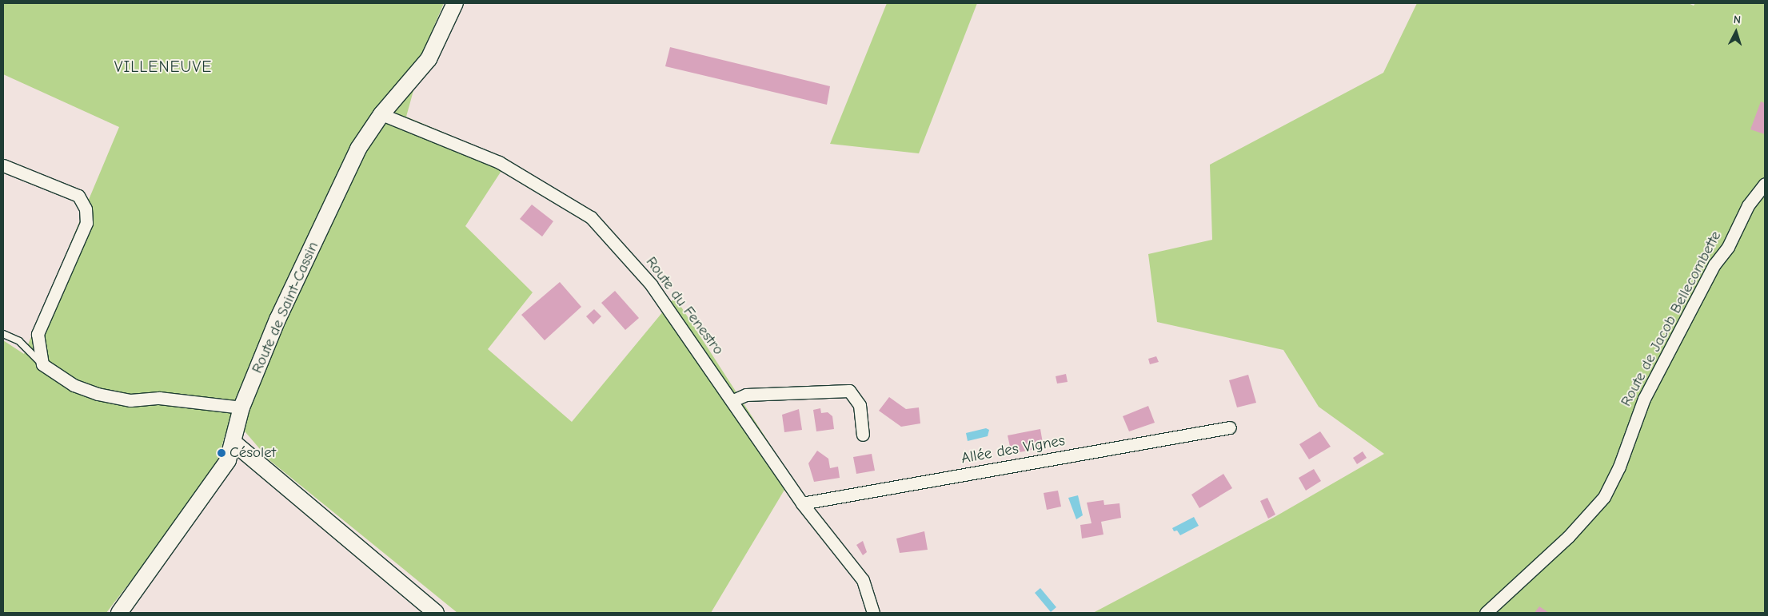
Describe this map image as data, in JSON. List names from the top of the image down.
{
  "streets": {
    "street": [
      "Route du Fenestro",
      "Route de Saint-Cassin",
      "Route de Jacob Bellecombette",
      "Allée des Vignes"
    ]
  },
  "crossings": [
    ["Route du Fenestro", "Route de Saint-Cassin"],
    ["Route du Fenestro", "Allée des Vignes"]
  ],
  "districts": ["VILLENEUVE"],
  "places": ["Césolet"],
  "north": "top"
}
